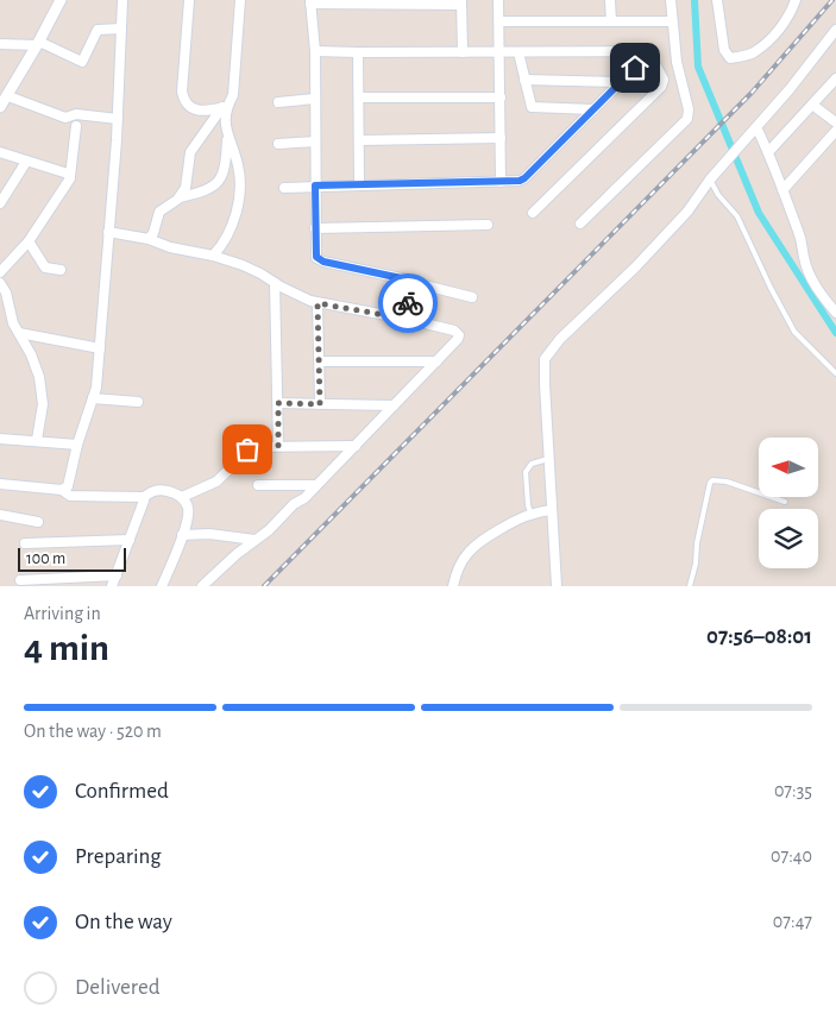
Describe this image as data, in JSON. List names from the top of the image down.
{
  "scale_bar": "100 m",
  "north": "left",
  "page": {
    "scale": "100 m",
    "heading": ["4 min", "Arriving in", "07:56–08:01"],
    "bar": "On the way · 520 m",
    "list": [
      ["Confirmed", "07:35"],
      ["Preparing", "07:40"],
      ["On the way", "07:47"],
      "Delivered"
    ]
  }
}
